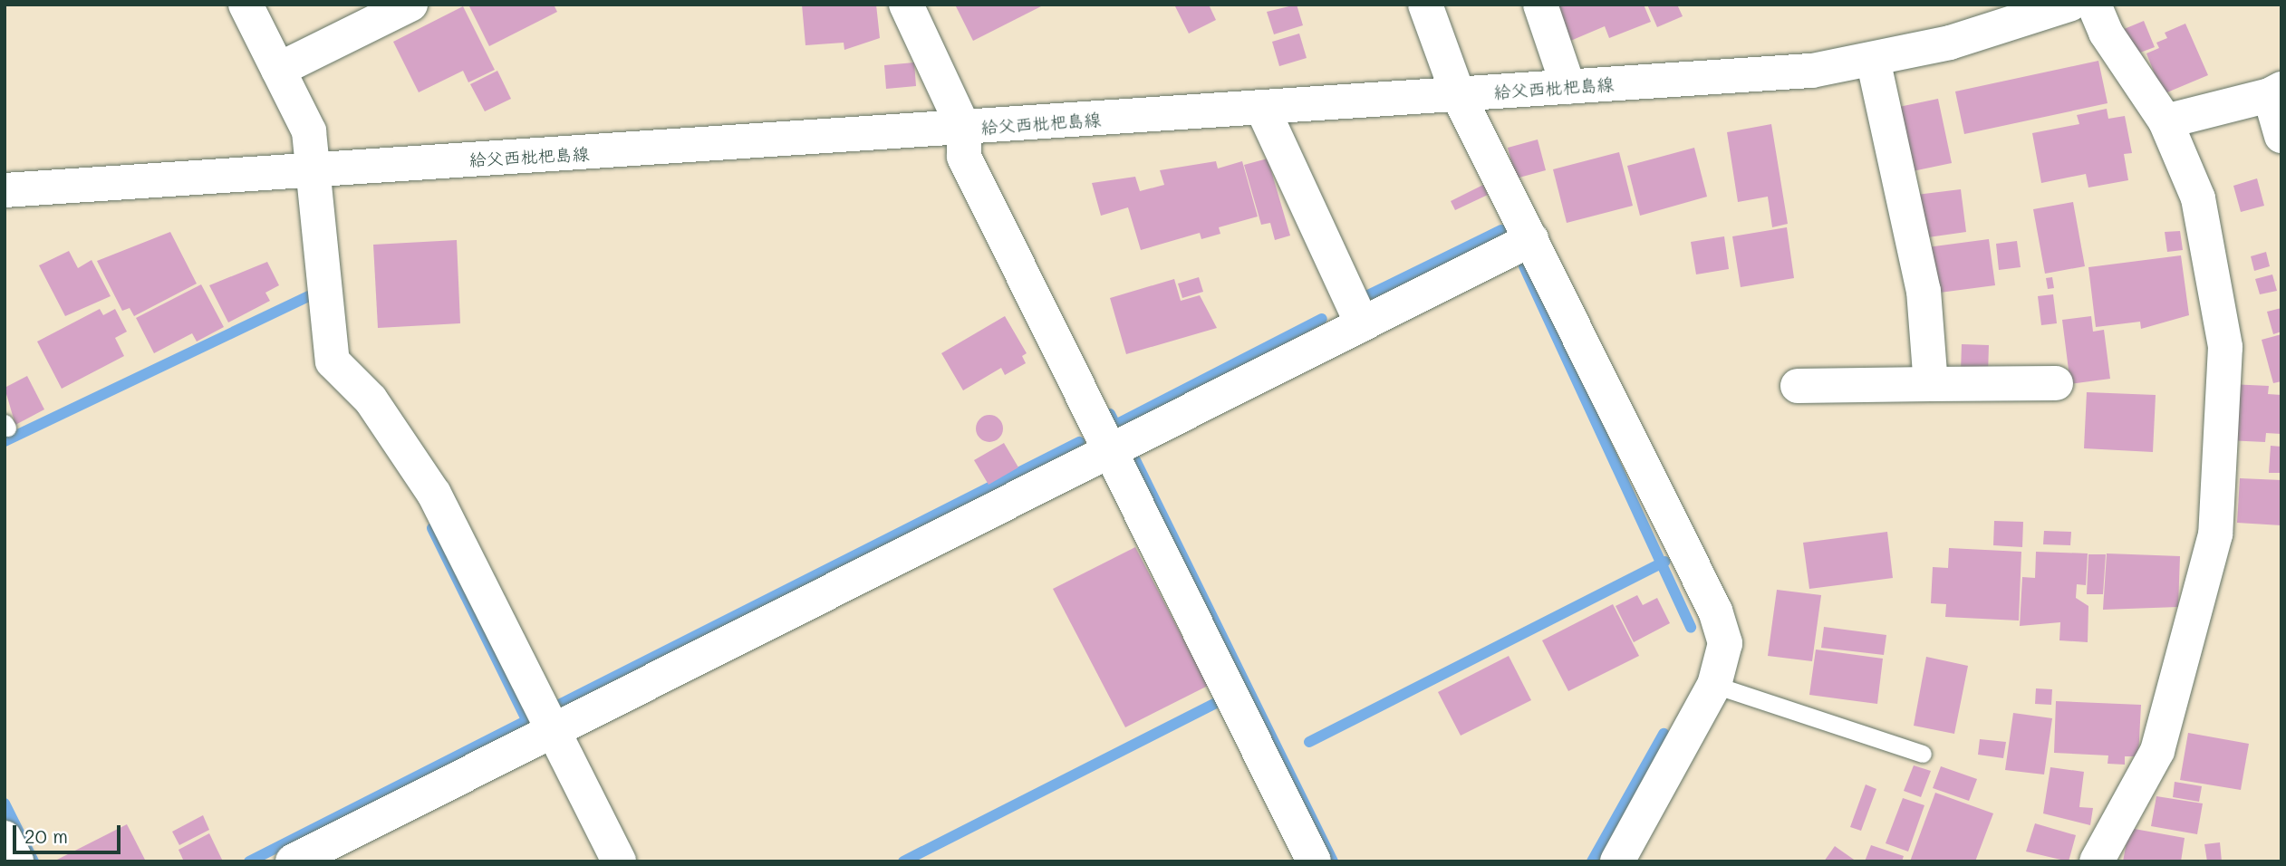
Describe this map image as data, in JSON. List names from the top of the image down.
{
  "streets": {
    "street": ["給父西枇杷島線"]
  },
  "scale_bar": "20 m"
}
